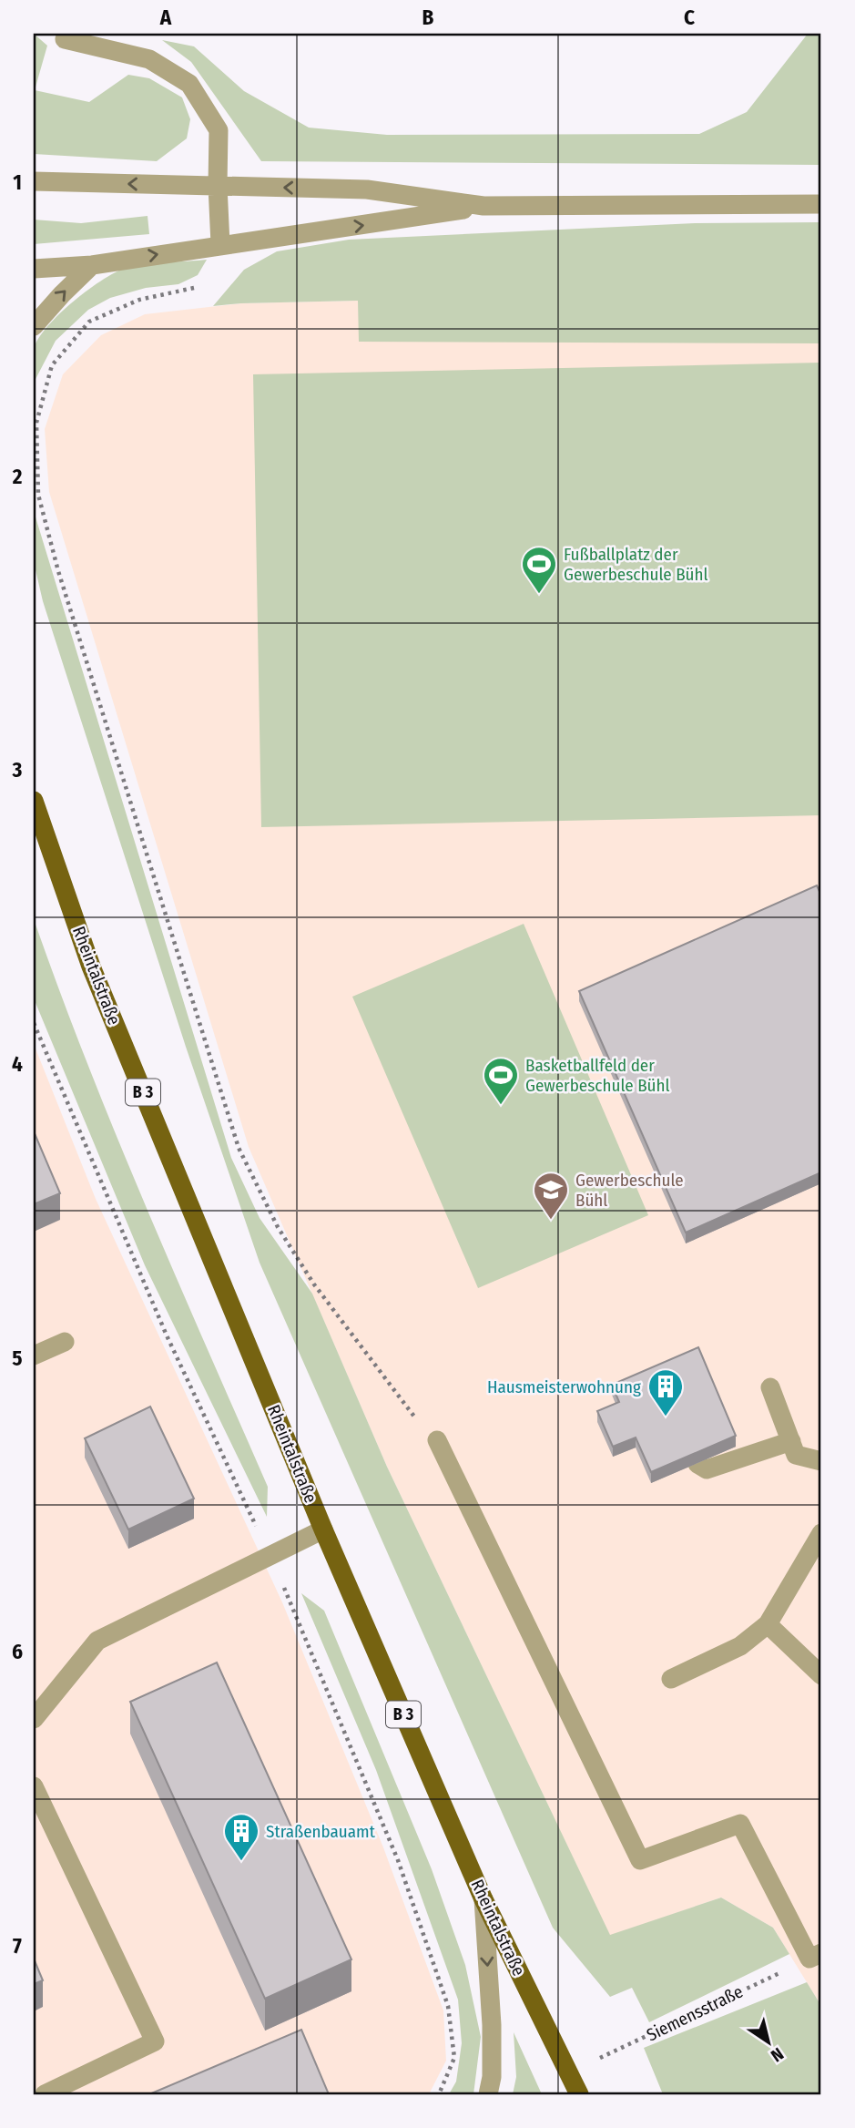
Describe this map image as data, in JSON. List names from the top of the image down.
{
  "streets": {
    "main road": ["Rheintalstraße", "B 3"],
    "path": ["Siemensstraße"]
  },
  "crossings": [
    ["Rheintalstraße", "Siemensstraße"]
  ],
  "places": {
    "sports": ["Fußballplatz der Gewerbeschule Bühl", "Basketballfeld der Gewerbeschule Bühl"],
    "school or university": ["Gewerbeschule Bühl"],
    "building": ["Hausmeisterwohnung", "Straßenbauamt"]
  },
  "north": "bottom right",
  "grid": {
    "columns": ["A", "B", "C"],
    "rows": [
      "1",
      "2",
      "3",
      "4",
      "5",
      "6",
      "7"
    ]
  }
}
